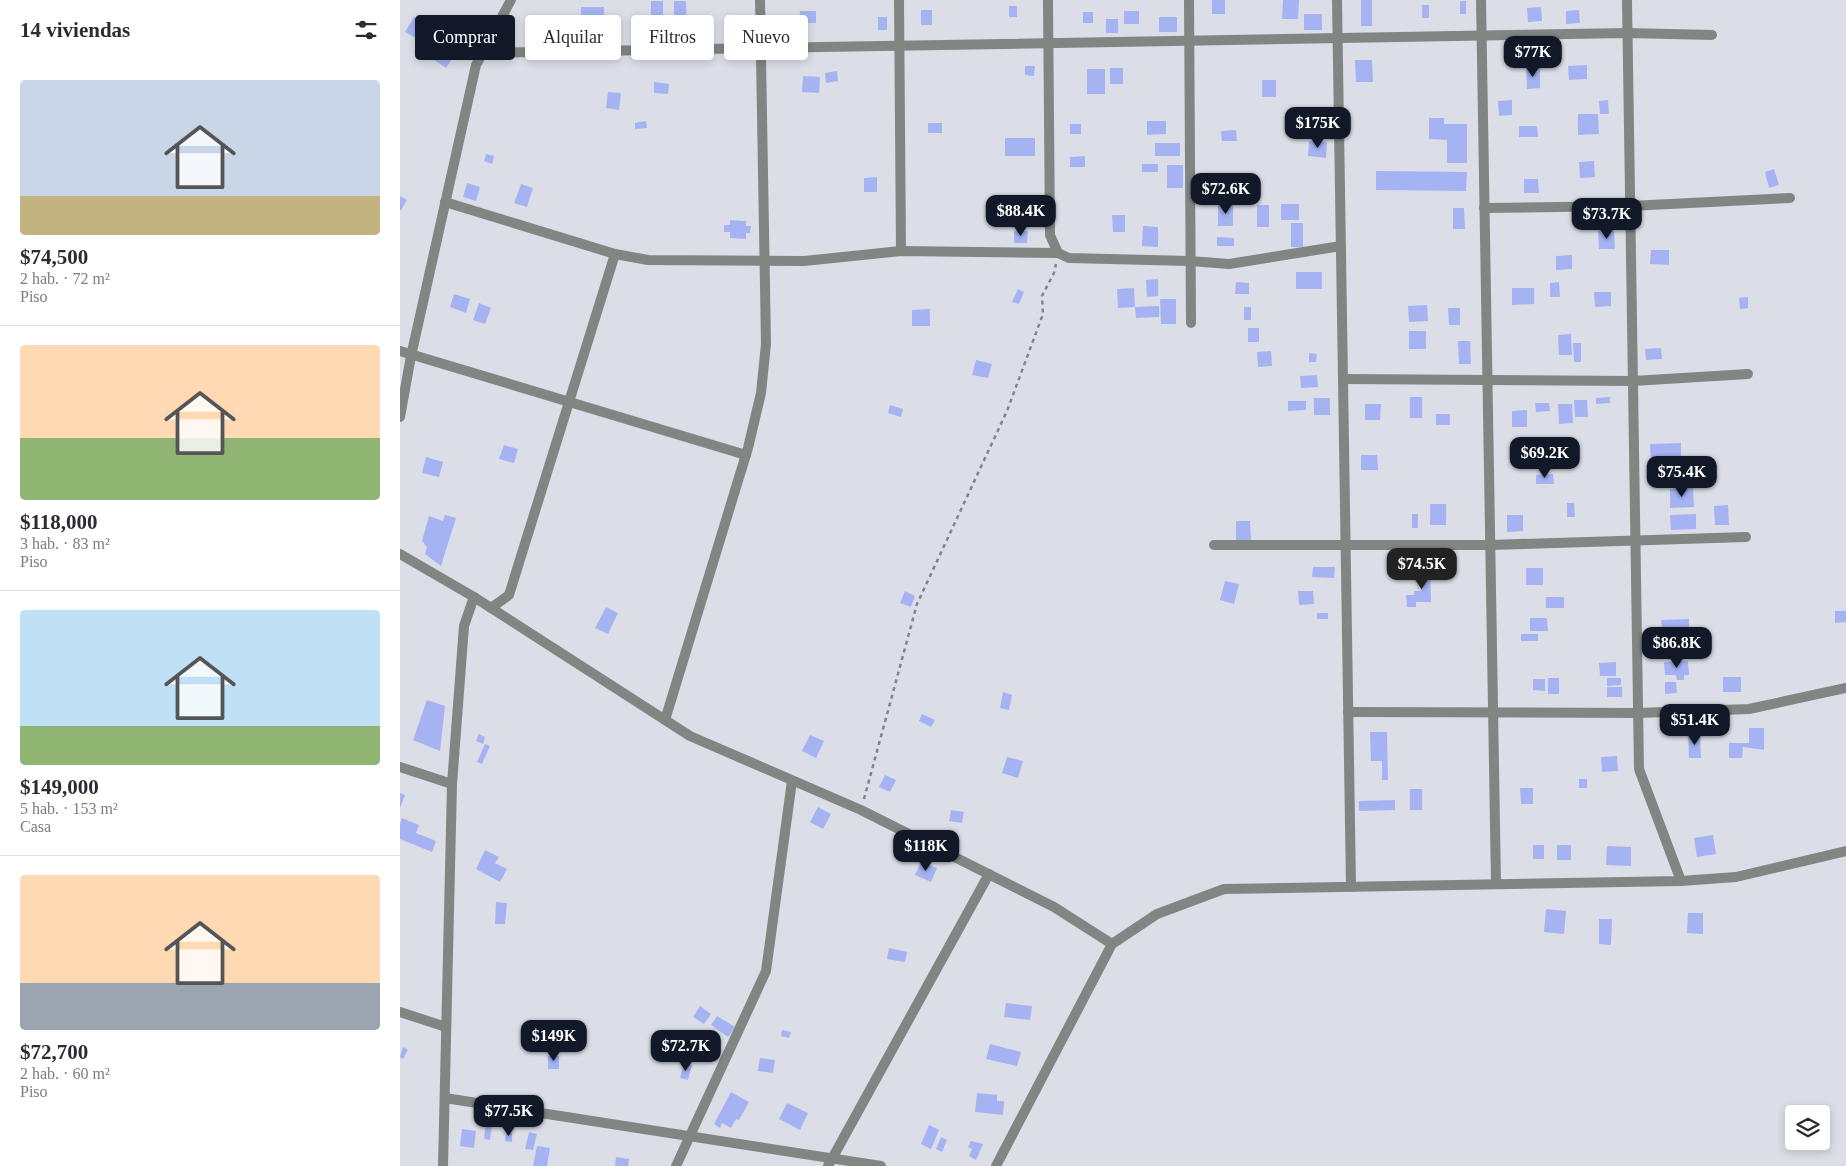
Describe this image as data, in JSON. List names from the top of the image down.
{
  "page": {
    "heading": "14 viviendas",
    "chip": [
      "Comprar",
      "Alquilar",
      "Filtros",
      "Nuevo"
    ],
    "price": [
      "$77K",
      "$175K",
      "$72.6K",
      "$88.4K",
      "$73.7K",
      "$69.2K",
      "$75.4K",
      "$74.5K",
      "$86.8K",
      "$51.4K",
      "$118K",
      "$149K",
      "$72.7K",
      "$77.5K"
    ],
    "list": [
      {
        "name": "$74,500",
        "note": "2 hab. · 72 m² · Piso"
      },
      {
        "name": "$118,000",
        "note": "3 hab. · 83 m² · Piso"
      },
      {
        "name": "$149,000",
        "note": "5 hab. · 153 m² · Casa"
      },
      {
        "name": "$72,700",
        "note": "2 hab. · 60 m² · Piso"
      }
    ]
  }
}
